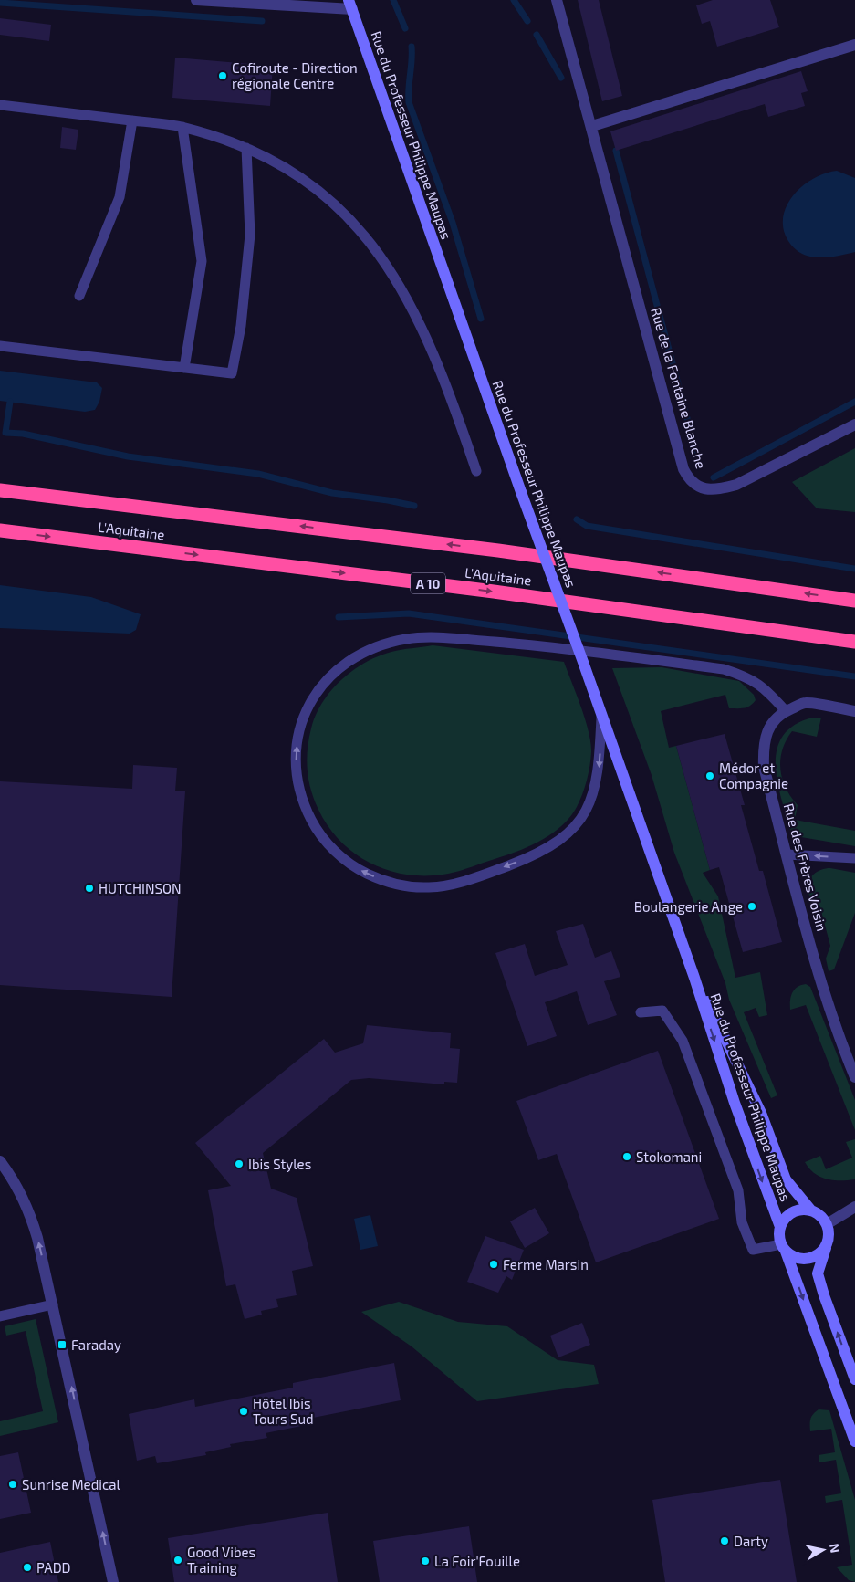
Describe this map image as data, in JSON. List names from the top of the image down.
{
  "streets": {
    "highway": ["L'Aquitaine", "A 10"],
    "street": ["Rue du Professeur Philippe Maupas", "Rue de la Fontaine Blanche", "Rue des Frères Voisin"]
  },
  "places": {
    "other": [
      "Cofiroute - Direction régionale Centre",
      "Médor et Compagnie",
      "HUTCHINSON",
      "Boulangerie Ange",
      "Stokomani",
      "Ibis Styles",
      "Ferme Marsin",
      "Hôtel Ibis Tours Sud",
      "Sunrise Medical",
      "Darty",
      "Good Vibes Training",
      "La Foir'Fouille",
      "PADD"
    ],
    "transit": ["Faraday"]
  },
  "north": "right"
}
